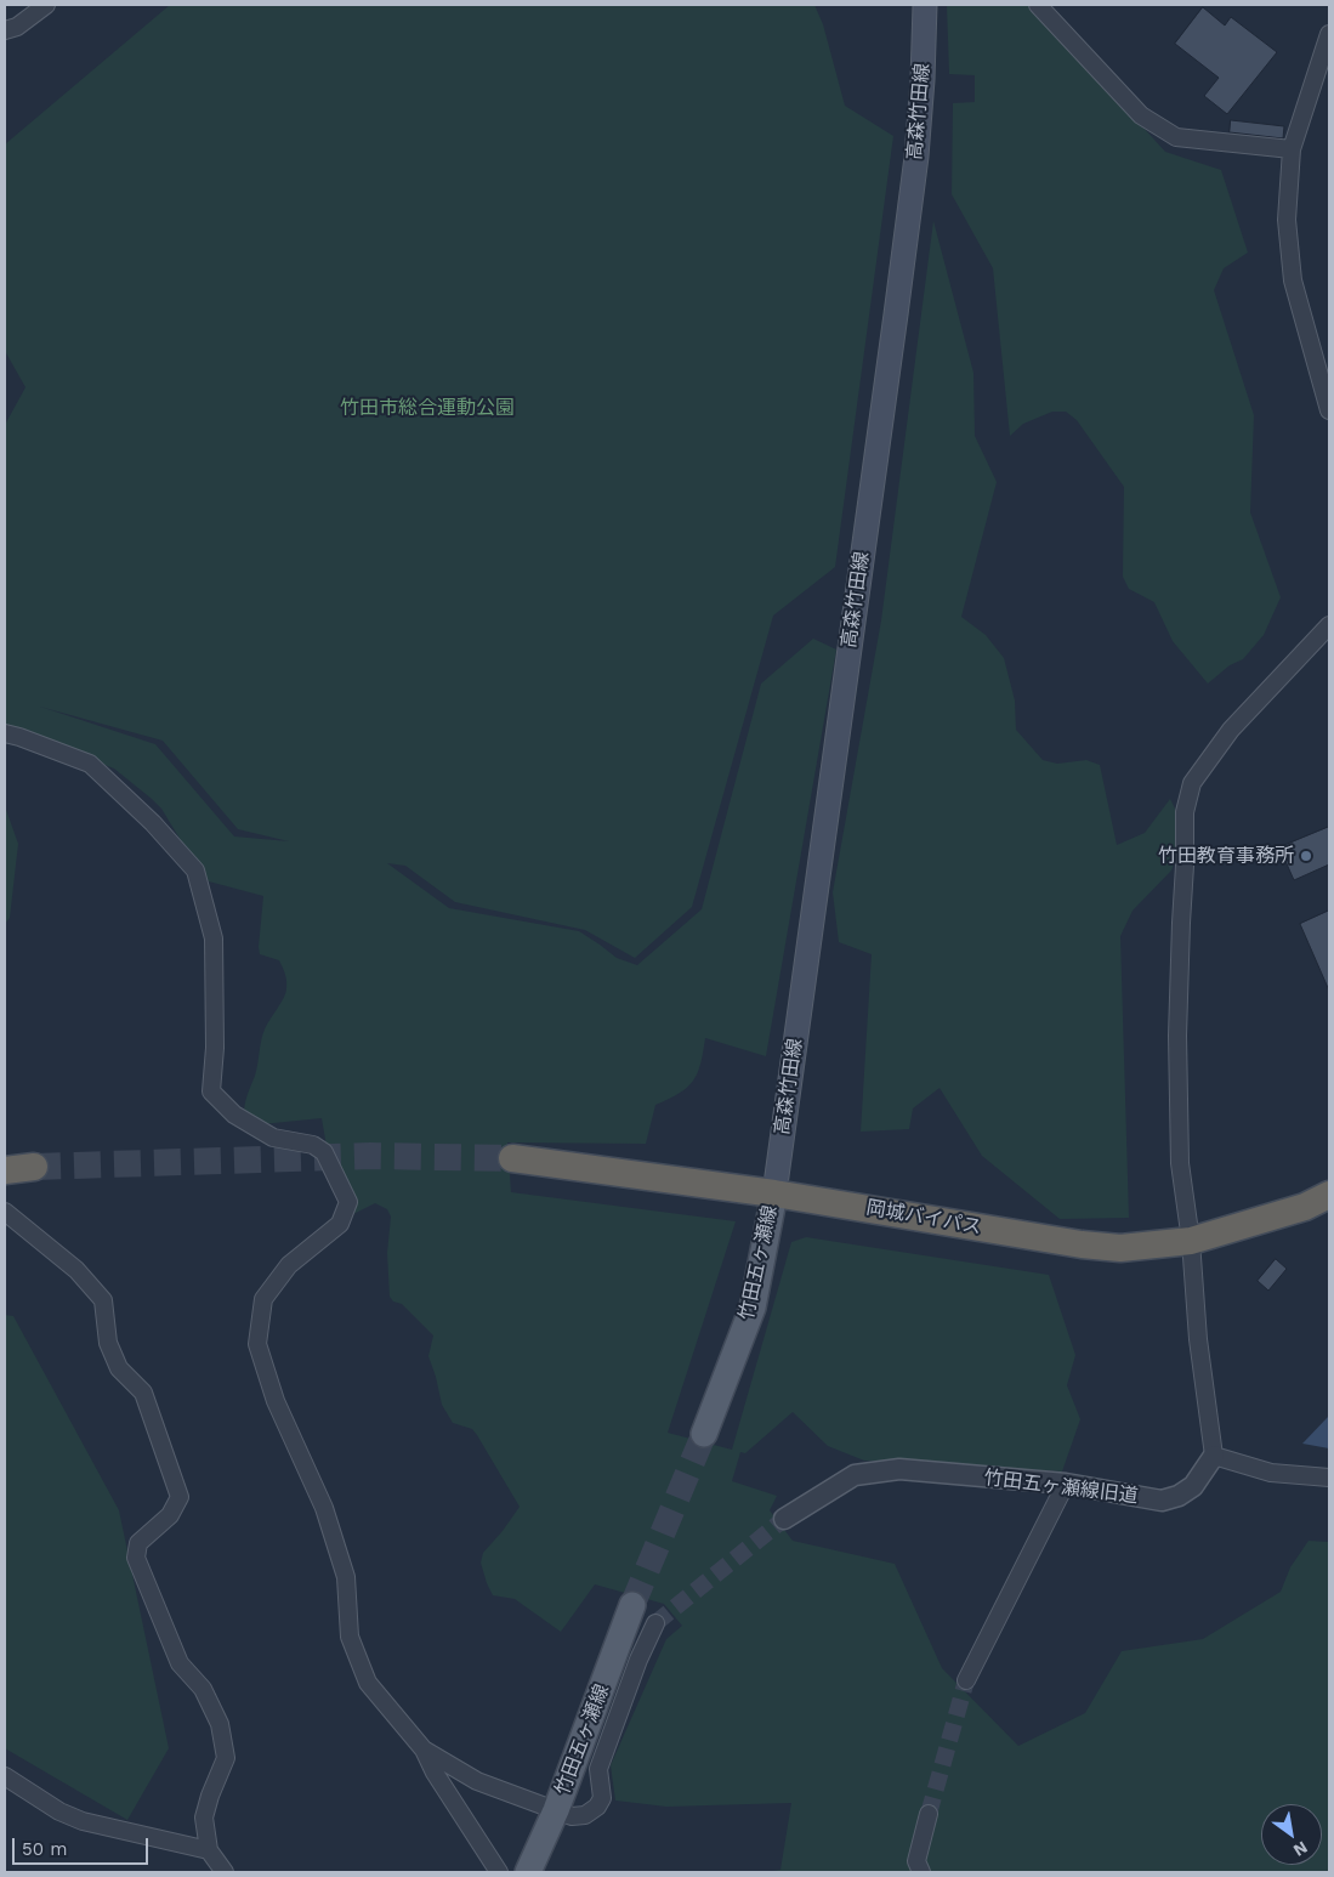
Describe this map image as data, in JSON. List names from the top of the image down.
{
  "streets": {
    "highway": ["岡城バイパス"],
    "main road": ["高森竹田線", "竹田五ヶ瀬線"],
    "street": ["竹田五ヶ瀬線旧道"]
  },
  "crossings": [
    ["高森竹田線", "岡城バイパス"],
    ["高森竹田線", "竹田五ヶ瀬線"],
    ["岡城バイパス", "竹田五ヶ瀬線"]
  ],
  "parks": ["竹田市総合運動公園"],
  "places": ["竹田教育事務所"],
  "scale_bar": "50 m",
  "north": "bottom right"
}
